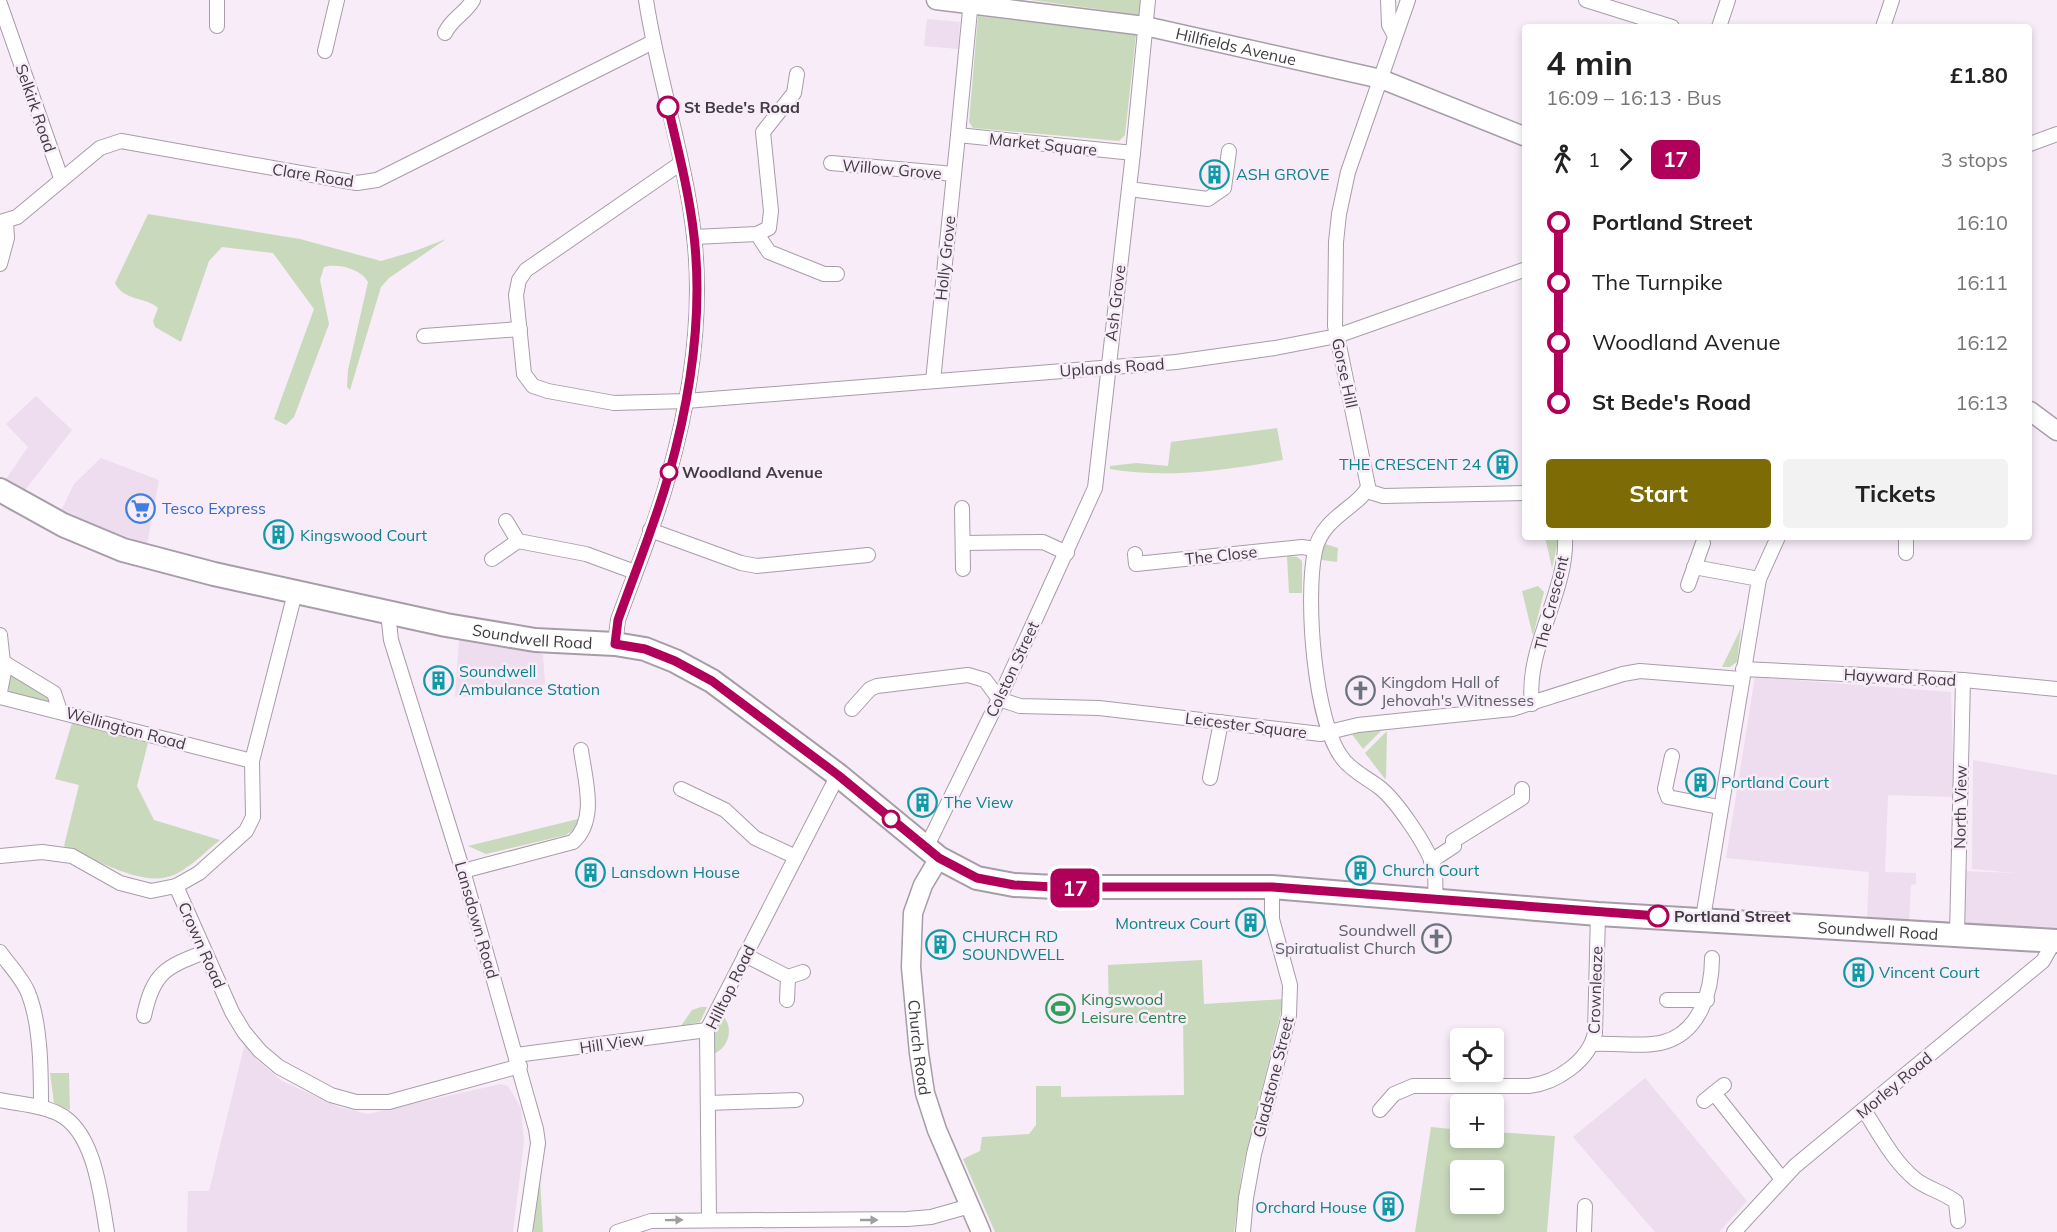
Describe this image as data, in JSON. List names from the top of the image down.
{
  "streets": {
    "main road": ["Soundwell Road"],
    "street": [
      "Hillfields Avenue",
      "Selkirk Road",
      "Market Square",
      "Willow Grove",
      "Clare Road",
      "Holly Grove",
      "Ash Grove",
      "Uplands Road",
      "Gorse Hill",
      "The Close",
      "The Crescent",
      "Colston Street",
      "Hayward Road",
      "Leicester Square",
      "Wellington Road",
      "North View",
      "Lansdown Road",
      "Crown Road",
      "Hilltop Road",
      "Crownleaze",
      "Hill View",
      "Church Road",
      "Gladstone Street",
      "Morley Road"
    ]
  },
  "crossings": [
    ["Hillfields Avenue", "Gorse Hill"],
    ["Selkirk Road", "Clare Road"],
    ["Market Square", "Holly Grove"],
    ["Market Square", "Ash Grove"],
    ["Willow Grove", "Holly Grove"],
    ["Holly Grove", "Uplands Road"],
    ["Ash Grove", "Uplands Road"],
    ["Ash Grove", "Colston Street"],
    ["Uplands Road", "Gorse Hill"],
    ["The Crescent", "Hayward Road"],
    ["Soundwell Road", "Colston Street"],
    ["Soundwell Road", "Leicester Square"],
    ["Soundwell Road", "North View"],
    ["Soundwell Road", "Lansdown Road"],
    ["Soundwell Road", "Crown Road"],
    ["Soundwell Road", "Hilltop Road"],
    ["Soundwell Road", "Crownleaze"],
    ["Soundwell Road", "Church Road"],
    ["Soundwell Road", "Gladstone Street"],
    ["Soundwell Road", "Morley Road"],
    ["Colston Street", "Leicester Square"],
    ["Colston Street", "Church Road"],
    ["Hayward Road", "Leicester Square"],
    ["Hayward Road", "North View"],
    ["Wellington Road", "Crown Road"],
    ["Lansdown Road", "Crown Road"],
    ["Lansdown Road", "Hill View"],
    ["Crown Road", "Hill View"],
    ["Hilltop Road", "Hill View"]
  ],
  "places": {
    "other": ["St Bede's Road", "Woodland Avenue", "Portland Street"],
    "building": [
      "ASH GROVE",
      "THE CRESCENT 24",
      "Kingswood Court",
      "Soundwell Ambulance Station",
      "Portland Court",
      "The View",
      "Church Court",
      "Lansdown House",
      "Montreux Court",
      "CHURCH RD SOUNDWELL",
      "Vincent Court",
      "Orchard House"
    ],
    "supermarket": ["Tesco Express"],
    "church": ["Kingdom Hall of Jehovah's Witnesses", "Soundwell Spiratualist Church"],
    "sports": ["Kingswood Leisure Centre"]
  },
  "lines": ["bus line 17"],
  "page": {
    "on_map": "17",
    "heading": ["4 min", "16:09 – 16:13 · Bus", "£1.80"],
    "legs": ["1", "17", "3 stops"],
    "list": [
      {
        "name": "Portland Street",
        "value": "16:10"
      },
      {
        "name": "The Turnpike",
        "value": "16:11"
      },
      {
        "name": "Woodland Avenue",
        "value": "16:12"
      },
      {
        "name": "St Bede's Road",
        "value": "16:13"
      }
    ],
    "buttons": ["Start", "Tickets"],
    "map_buttons": ["+", "−"]
  }
}
